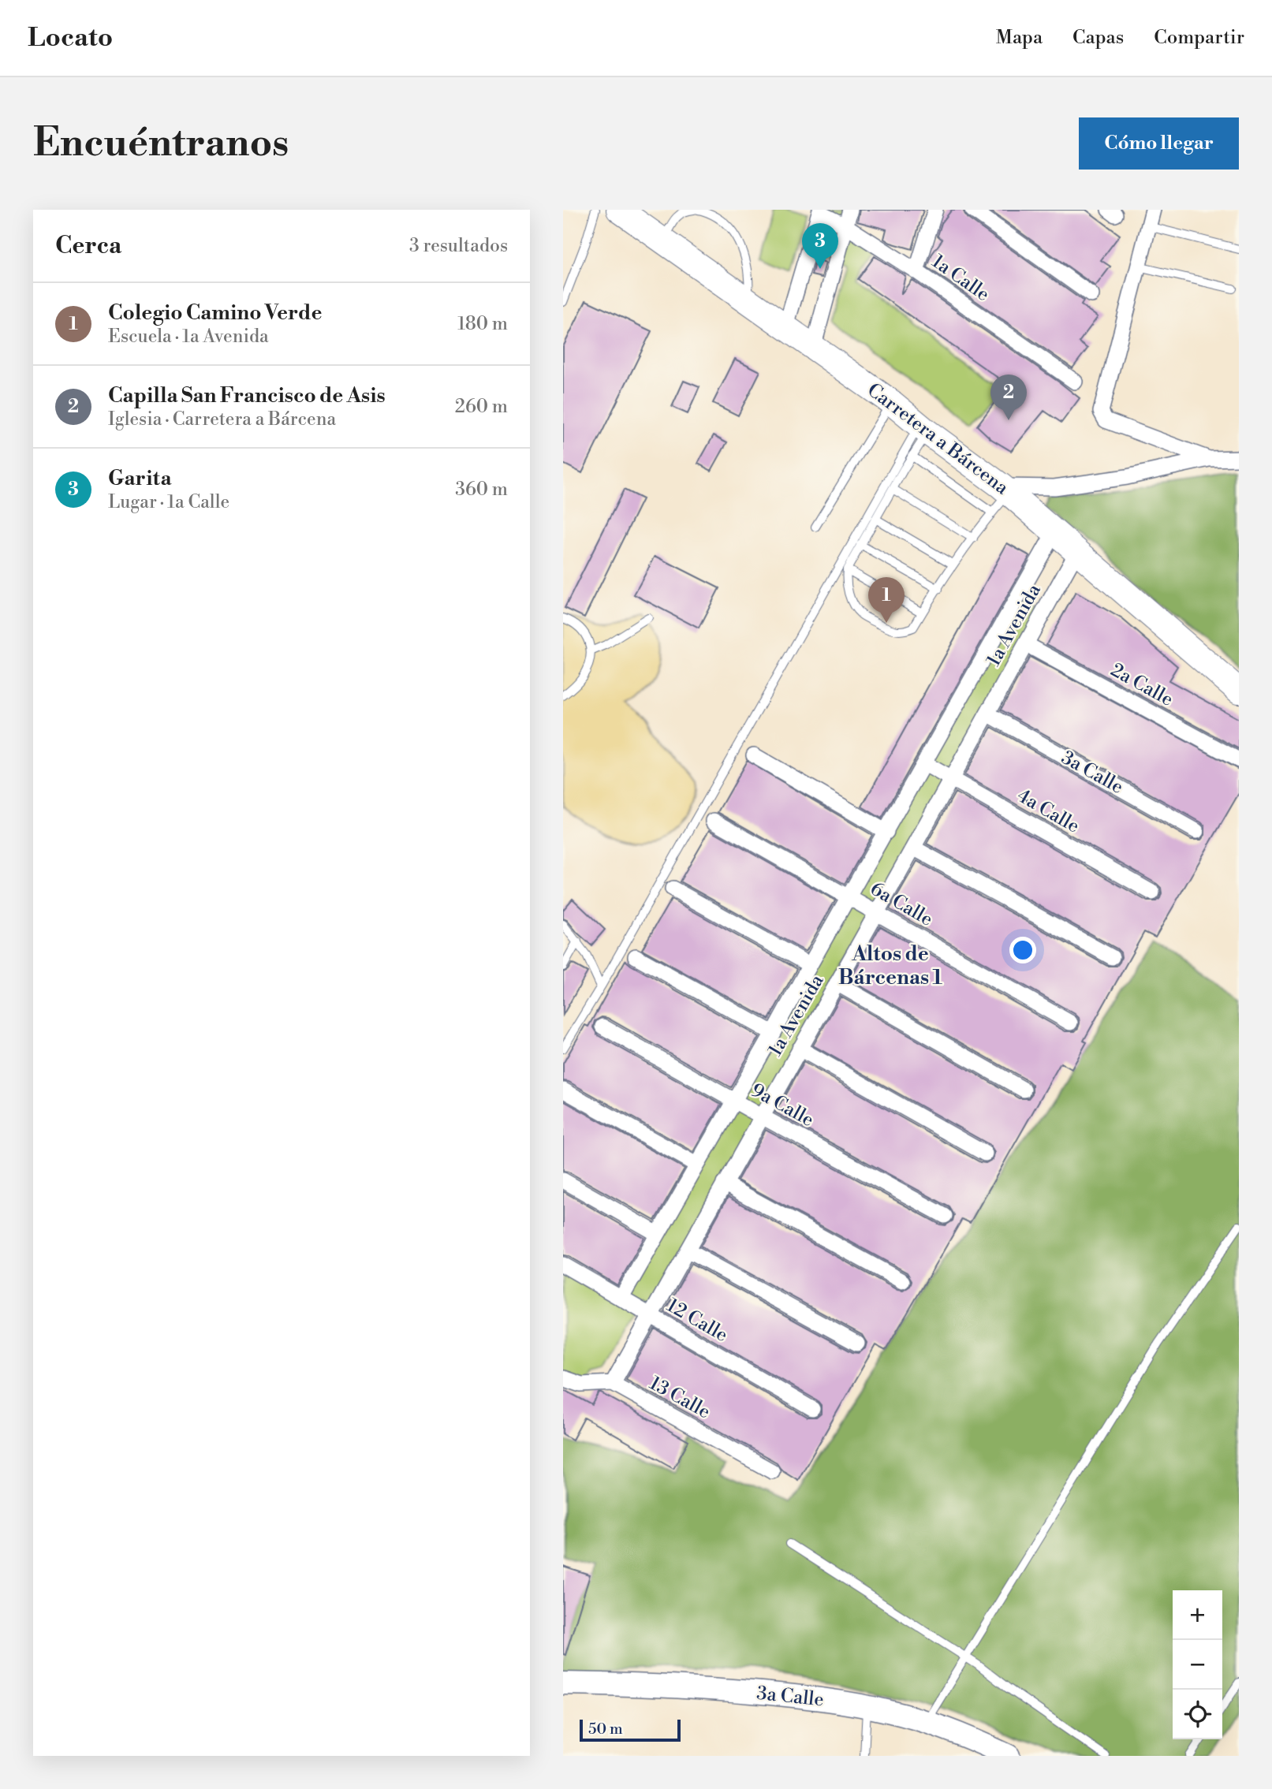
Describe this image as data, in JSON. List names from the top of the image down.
{
  "streets": {
    "main road": ["Carretera a Bárcena", "3a Calle"],
    "street": [
      "1a Calle",
      "1a Avenida",
      "2a Calle",
      "4a Calle",
      "6a Calle",
      "9a Calle",
      "12 Calle",
      "13 Calle"
    ]
  },
  "crossings": [
    ["Carretera a Bárcena", "1a Avenida"],
    ["1a Avenida", "2a Calle"],
    ["1a Avenida", "3a Calle"],
    ["1a Avenida", "4a Calle"],
    ["1a Avenida", "6a Calle"],
    ["1a Avenida", "9a Calle"],
    ["1a Avenida", "12 Calle"],
    ["1a Avenida", "13 Calle"]
  ],
  "districts": ["Altos de Bárcenas 1"],
  "scale_bar": "50 m",
  "page": {
    "header": "Locato",
    "nav": ["Mapa", "Capas", "Compartir"],
    "buttons": "Cómo llegar",
    "title": "Encuéntranos",
    "heading": ["Cerca", "3 resultados"],
    "pins": ["3", "2", "1"],
    "list": [
      {
        "mark": "1",
        "name": "Colegio Camino Verde",
        "note": "Escuela · 1a Avenida",
        "value": "180 m"
      },
      {
        "mark": "2",
        "name": "Capilla San Francisco de Asis",
        "note": "Iglesia · Carretera a Bárcena",
        "value": "260 m"
      },
      {
        "mark": "3",
        "name": "Garita",
        "note": "Lugar · 1a Calle",
        "value": "360 m"
      }
    ],
    "map_buttons": ["+", "−"],
    "scale": "50 m"
  }
}
